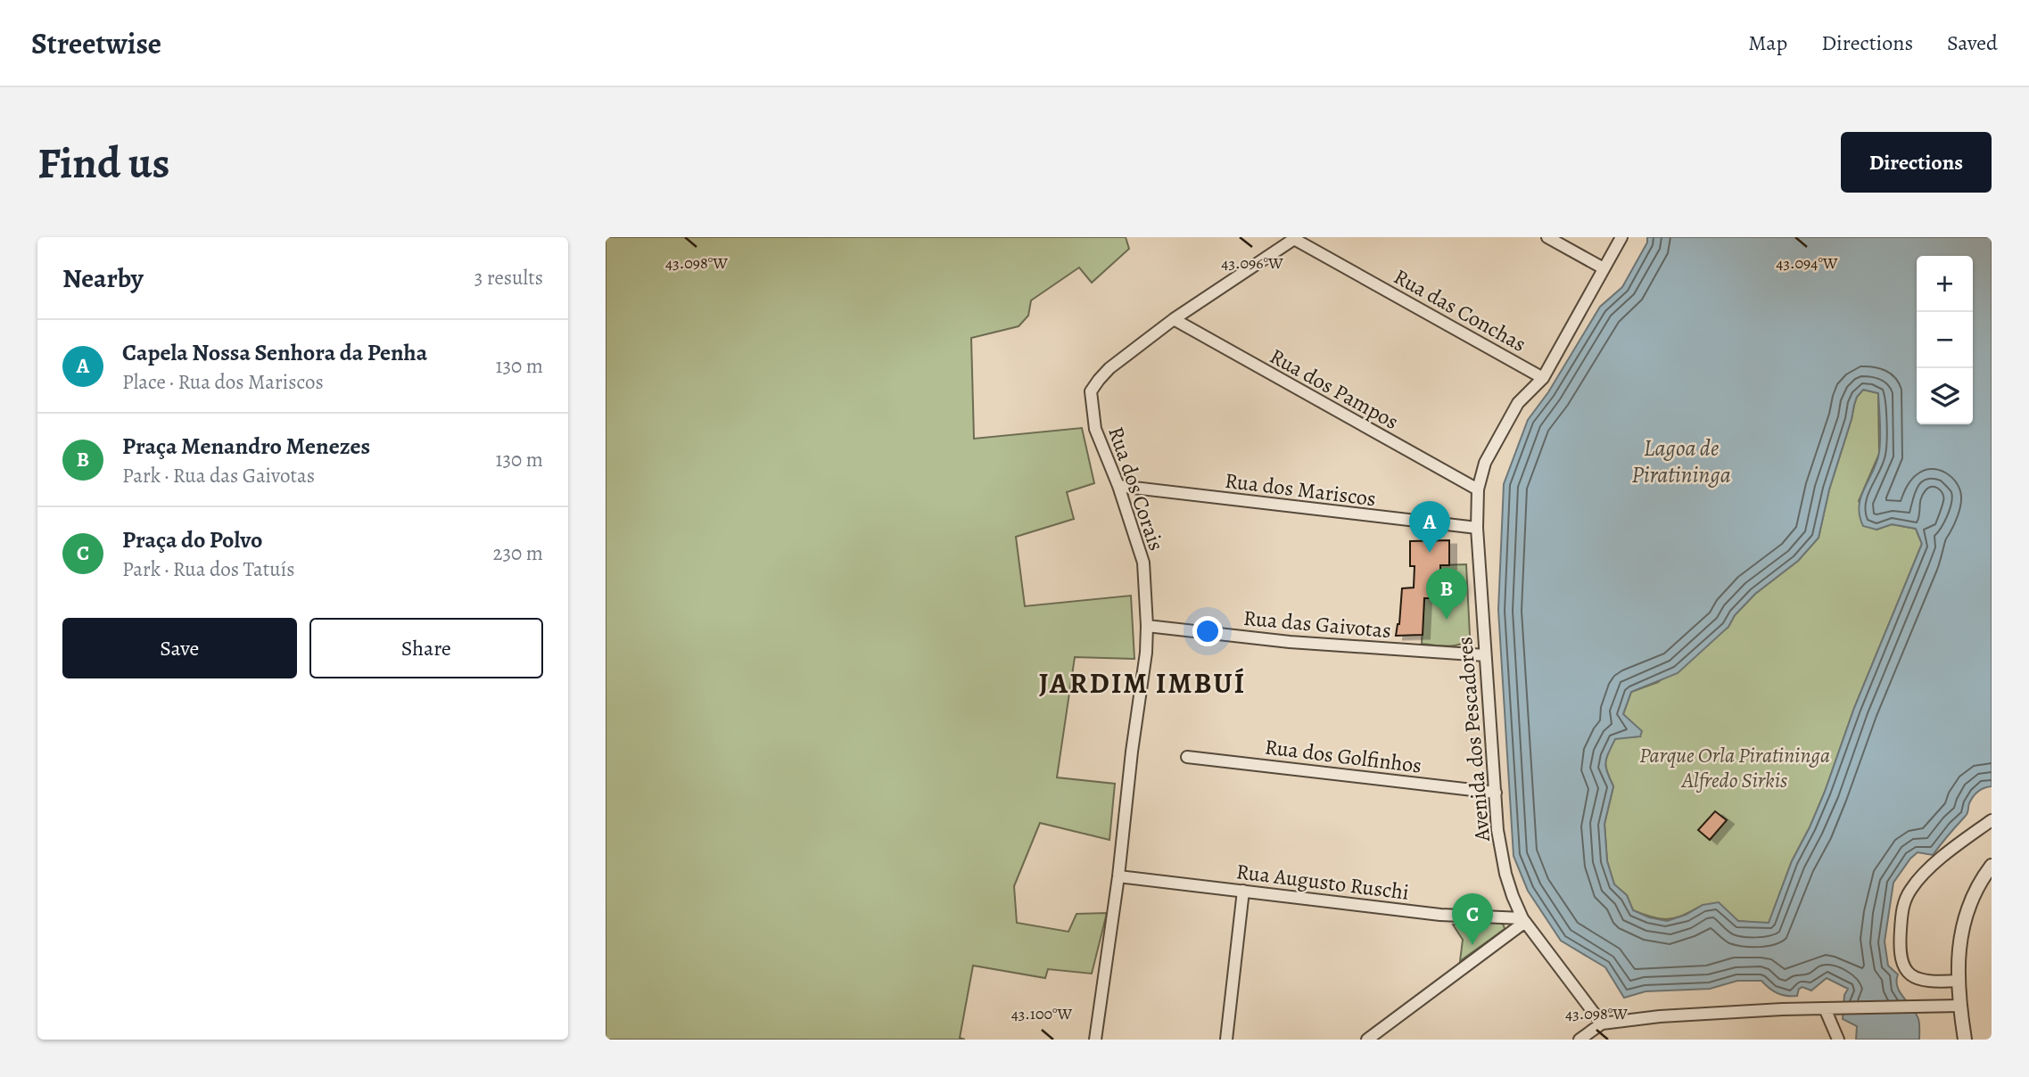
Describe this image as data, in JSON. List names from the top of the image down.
{
  "streets": {
    "street": [
      "Rua das Conchas",
      "Rua dos Pampos",
      "Rua dos Corais",
      "Rua dos Mariscos",
      "Rua das Gaivotas",
      "Avenida dos Pescadores",
      "Rua dos Golfinhos",
      "Rua Augusto Ruschi"
    ]
  },
  "crossings": [
    ["Rua das Conchas", "Rua dos Corais"],
    ["Rua das Conchas", "Avenida dos Pescadores"],
    ["Rua dos Pampos", "Rua dos Corais"],
    ["Rua dos Pampos", "Avenida dos Pescadores"],
    ["Rua dos Corais", "Rua dos Mariscos"],
    ["Rua dos Corais", "Rua das Gaivotas"],
    ["Rua dos Corais", "Rua Augusto Ruschi"],
    ["Rua dos Mariscos", "Avenida dos Pescadores"],
    ["Rua das Gaivotas", "Avenida dos Pescadores"],
    ["Avenida dos Pescadores", "Rua dos Golfinhos"],
    ["Avenida dos Pescadores", "Rua Augusto Ruschi"]
  ],
  "districts": ["JARDIM IMBUÍ"],
  "water": ["Lagoa de Piratininga"],
  "parks": ["Parque Orla Piratininga Alfredo Sirkis"],
  "page": {
    "header": "Streetwise",
    "nav": ["Map", "Directions", "Saved"],
    "buttons": [
      "Directions",
      ["Save", "Share"]
    ],
    "title": "Find us",
    "heading": ["Nearby", "3 results"],
    "map_buttons": ["+", "−"],
    "list": [
      {
        "mark": "A",
        "name": "Capela Nossa Senhora da Penha",
        "note": "Place · Rua dos Mariscos",
        "value": "130 m"
      },
      {
        "mark": "B",
        "name": "Praça Menandro Menezes",
        "note": "Park · Rua das Gaivotas",
        "value": "130 m"
      },
      {
        "mark": "C",
        "name": "Praça do Polvo",
        "note": "Park · Rua dos Tatuís",
        "value": "230 m"
      }
    ],
    "pins": ["A", "B", "C"]
  },
  "coordinates": [
    "43.094°W",
    "43.098°W",
    "43.096°W",
    "43.100°W"
  ]
}
